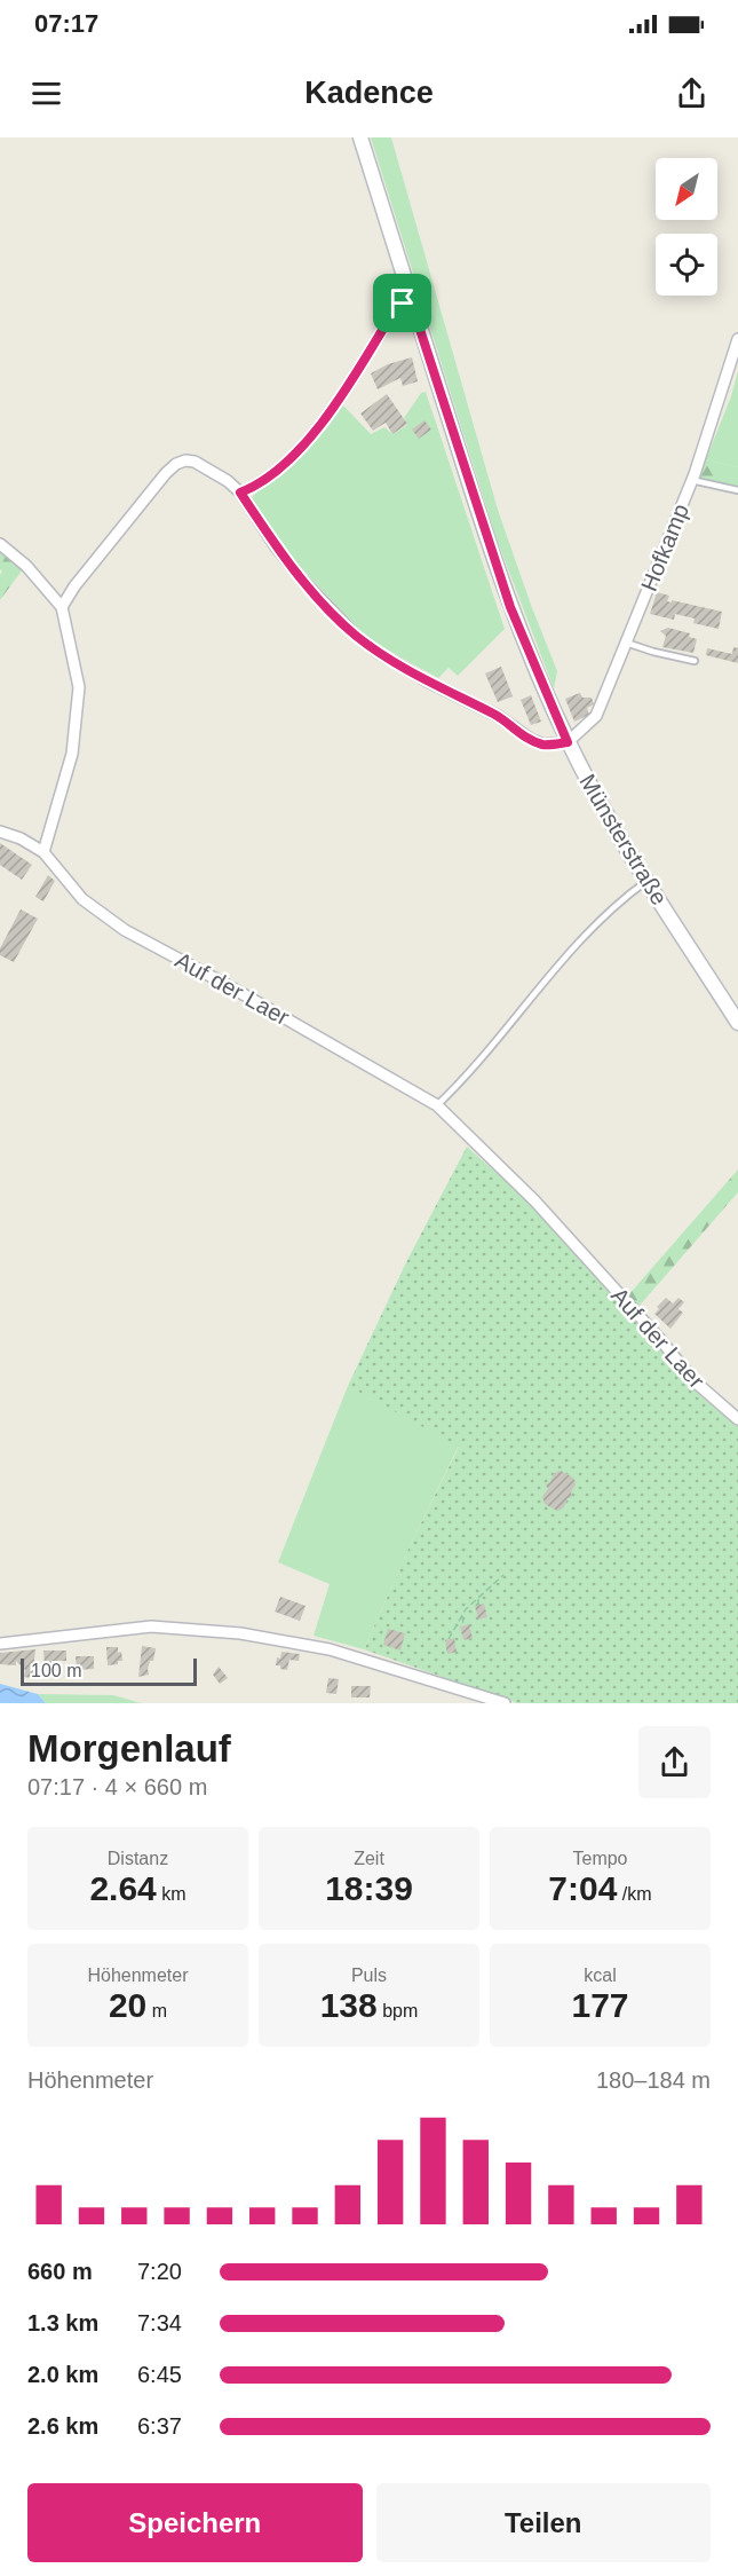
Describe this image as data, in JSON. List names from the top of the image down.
{
  "streets": {
    "main road": ["Münsterstraße"],
    "street": ["Hofkamp", "Auf der Laer"]
  },
  "crossings": [
    ["Hofkamp", "Münsterstraße"]
  ],
  "scale_bar": "100 m",
  "north": "bottom left",
  "page": {
    "status": "07:17",
    "header": "Kadence",
    "scale": "100 m",
    "heading": ["Morgenlauf", "07:17 · 4 × 660 m"],
    "stats": [
      ["Distanz", "2.64 km"],
      ["Zeit", "18:39"],
      ["Tempo", "7:04 /km"],
      ["Höhenmeter", "20 m"],
      ["Puls", "138 bpm"],
      ["kcal", "177"]
    ],
    "chart": ["Höhenmeter", "180–184 m"],
    "list": [
      {
        "name": "660 m",
        "note": "7:20"
      },
      {
        "name": "1.3 km",
        "note": "7:34"
      },
      {
        "name": "2.0 km",
        "note": "6:45"
      },
      {
        "name": "2.6 km",
        "note": "6:37"
      }
    ],
    "buttons": ["Speichern", "Teilen"]
  }
}
